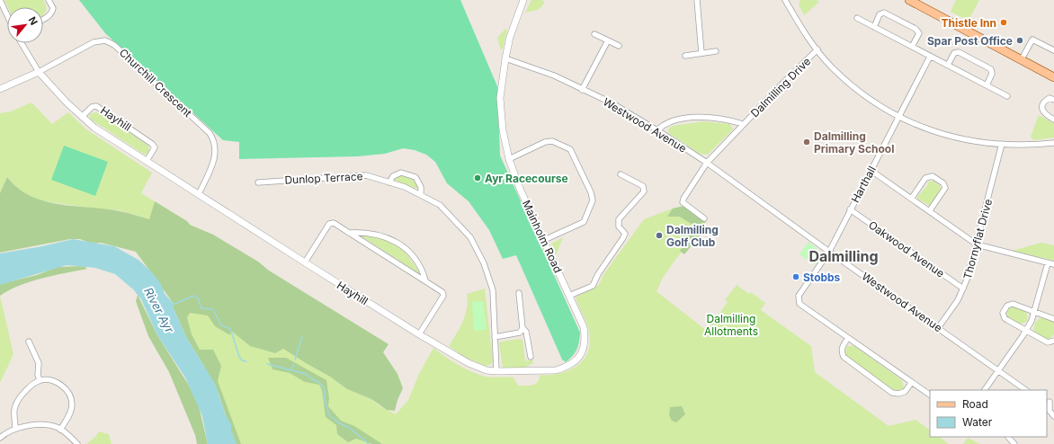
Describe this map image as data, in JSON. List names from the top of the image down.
{
  "streets": {
    "street": [
      "Churchill Crescent",
      "Dalmilling Drive",
      "Hayhill",
      "Westwood Avenue",
      "Dunlop Terrace",
      "Harthall",
      "Mainholm Road",
      "Thornyflat Drive",
      "Oakwood Avenue"
    ]
  },
  "crossings": [
    ["Churchill Crescent", "Hayhill"],
    ["Dalmilling Drive", "Westwood Avenue"],
    ["Hayhill", "Dunlop Terrace"],
    ["Hayhill", "Mainholm Road"],
    ["Westwood Avenue", "Harthall"],
    ["Westwood Avenue", "Mainholm Road"],
    ["Westwood Avenue", "Thornyflat Drive"],
    ["Harthall", "Oakwood Avenue"],
    ["Thornyflat Drive", "Oakwood Avenue"]
  ],
  "districts": ["Dalmilling"],
  "water": ["River Ayr"],
  "parks": ["Dalmilling Allotments"],
  "places": [
    "Thistle Inn",
    "Spar Post Office",
    "Dalmilling Primary School",
    "Ayr Racecourse",
    "Dalmilling Golf Club",
    "Stobbs"
  ],
  "legend": ["Road", "Water"],
  "north": "top right"
}
